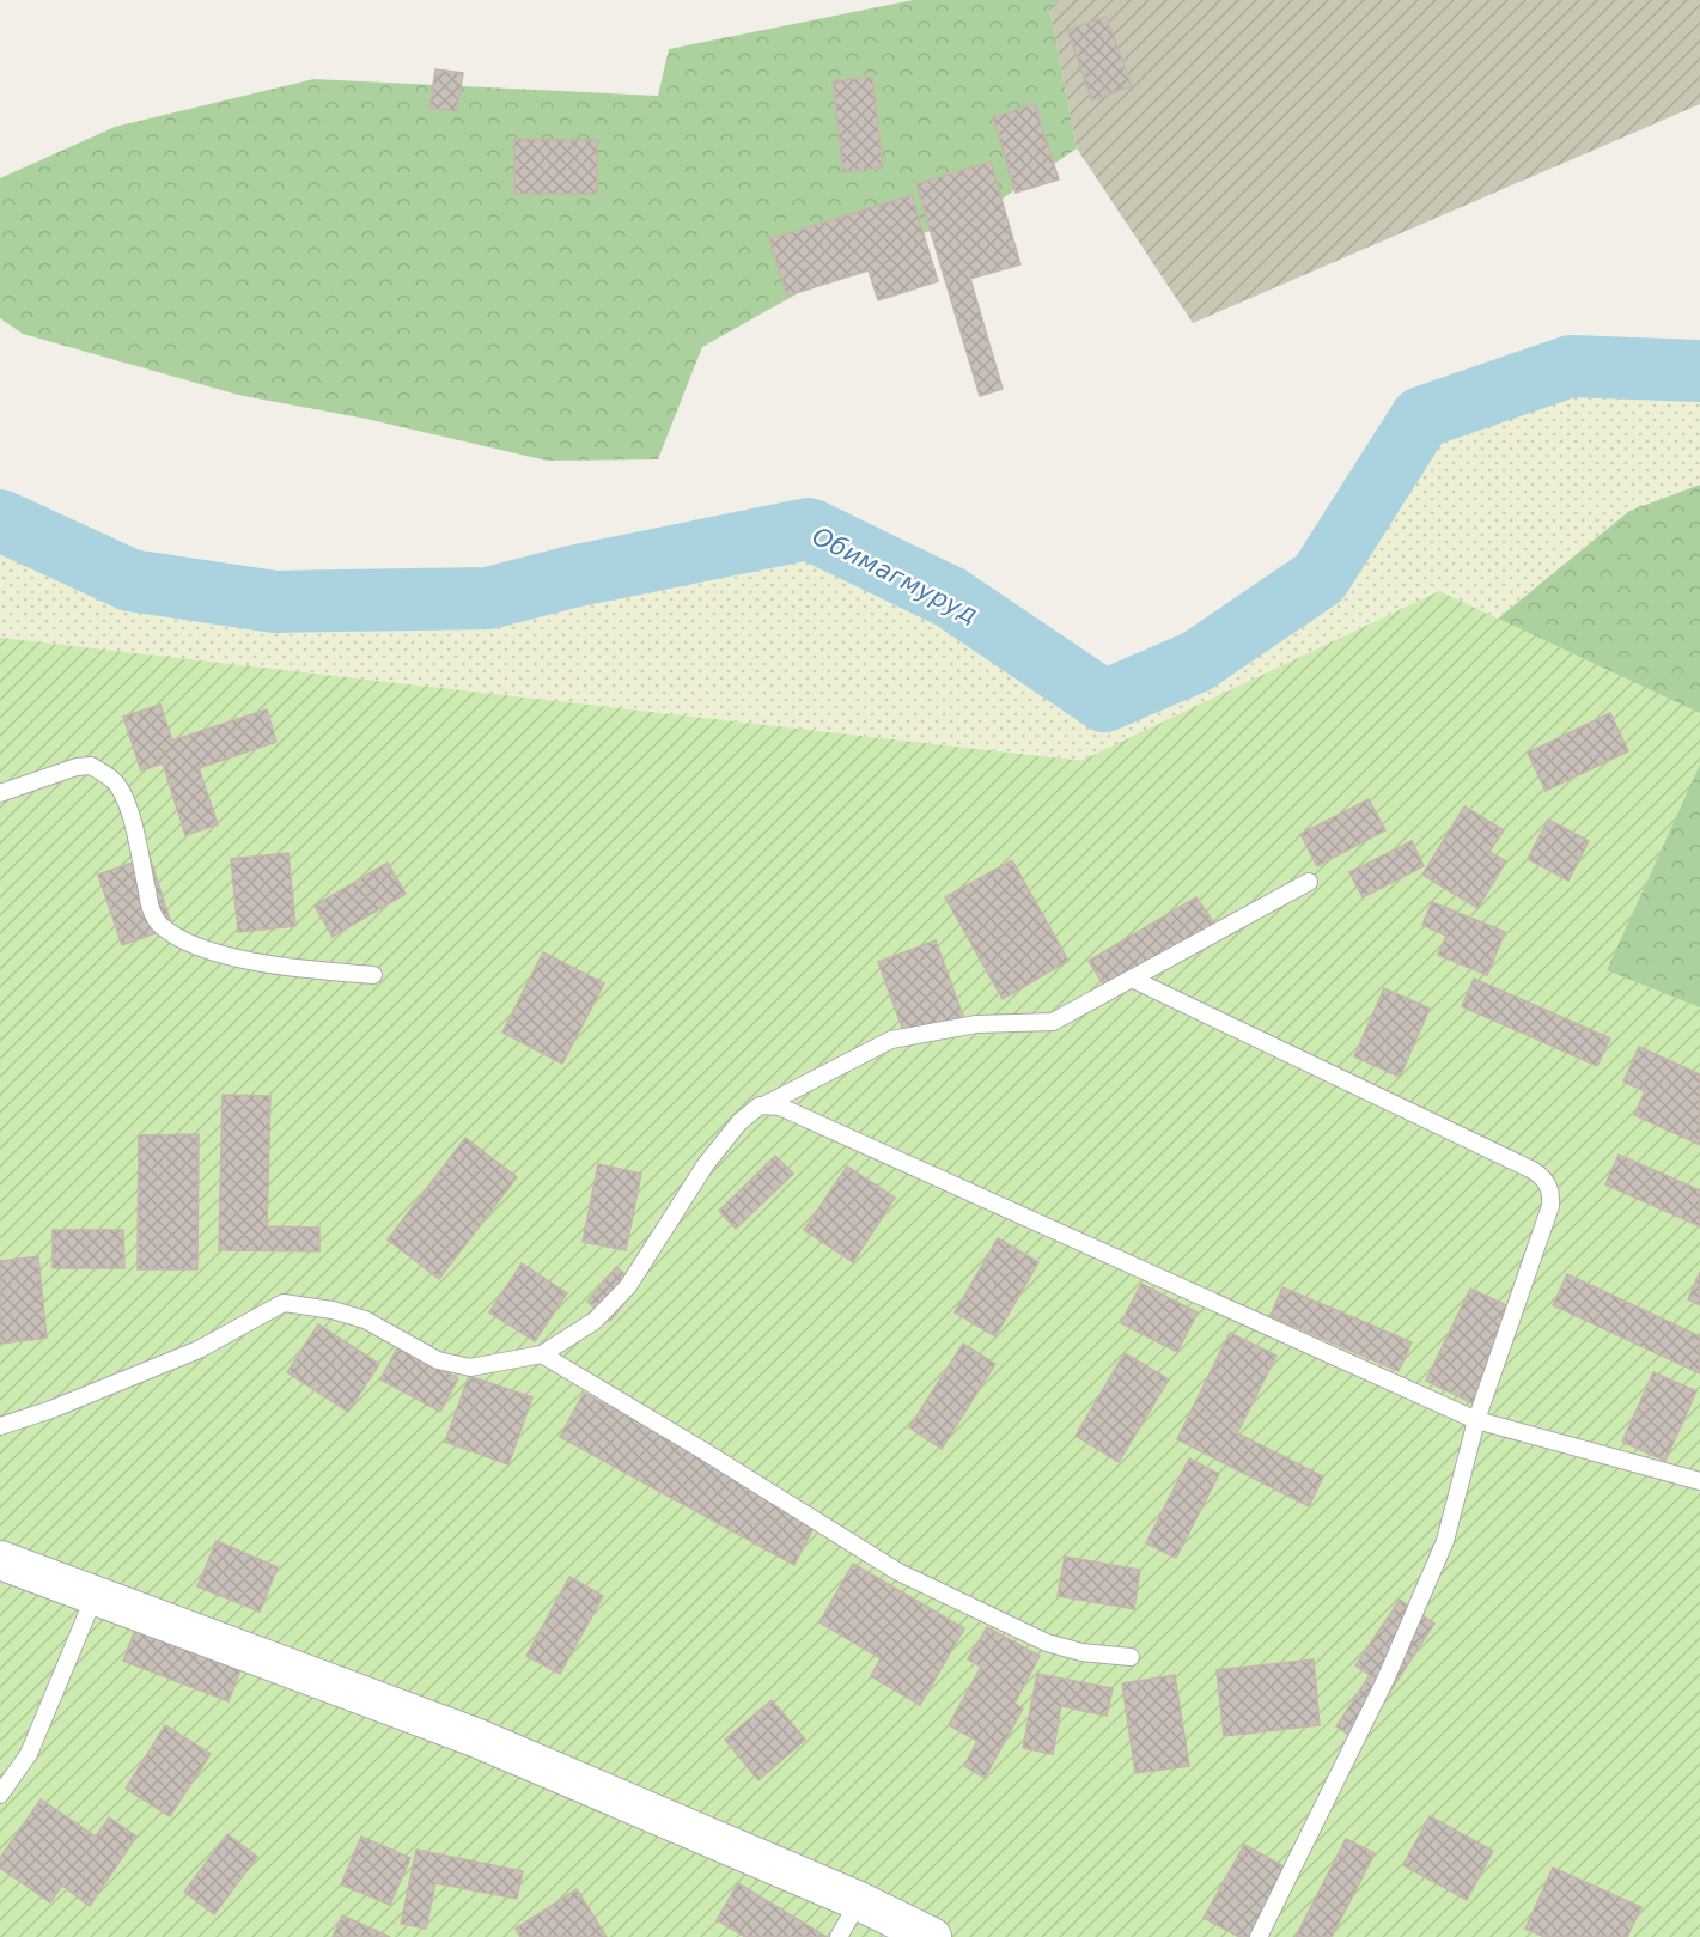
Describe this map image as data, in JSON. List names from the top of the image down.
{
  "water": ["Обимагмуруд"]
}
